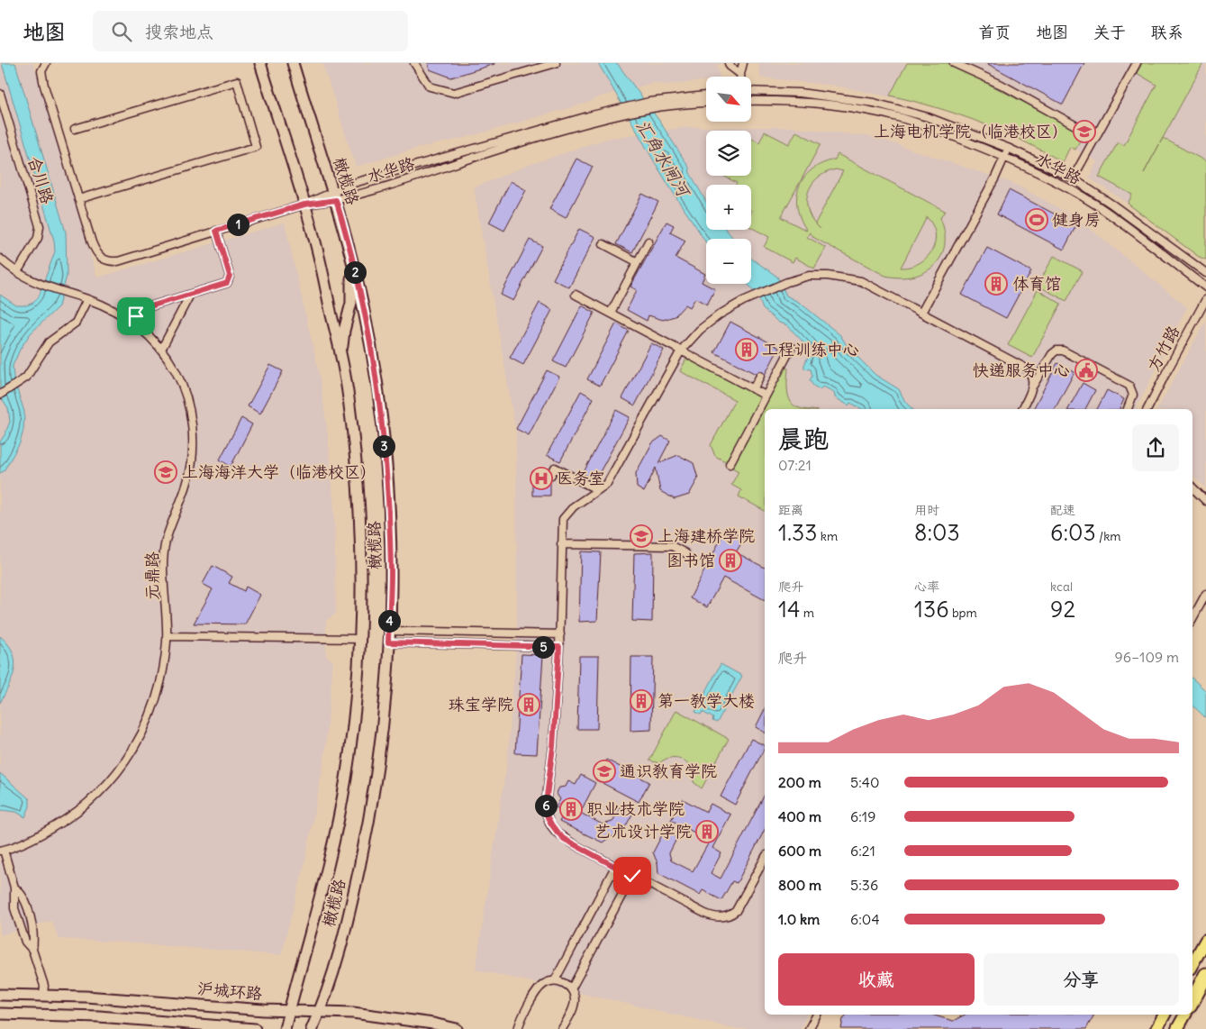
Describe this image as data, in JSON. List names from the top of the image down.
{
  "streets": {
    "main road": ["橄榄路", "沪城环路"],
    "street": [
      "水华路",
      "合川路",
      "方竹路",
      "元鼎路"
    ]
  },
  "crossings": [
    ["水华路", "橄榄路"],
    ["合川路", "元鼎路"],
    ["橄榄路", "沪城环路"]
  ],
  "water": ["汇角水闸河"],
  "places": {
    "school or university": [
      "上海电机学院（临港校区）",
      "上海海洋大学（临港校区）",
      "上海建桥学院",
      "通识教育学院"
    ],
    "sports": ["健身房"],
    "building": [
      "体育馆",
      "工程训练中心",
      "图书馆",
      "第一教学大楼",
      "珠宝学院",
      "职业技术学院",
      "艺术设计学院"
    ],
    "public building": ["快递服务中心"],
    "hospital": ["医务室"]
  },
  "north": "bottom right",
  "page": {
    "header": "地图",
    "search": "搜索地点",
    "nav": [
      "首页",
      "地图",
      "关于",
      "联系"
    ],
    "map_buttons": ["+", "−"],
    "pins": [
      "1",
      "2",
      "3",
      "4",
      "5",
      "6"
    ],
    "heading": ["晨跑", "07:21"],
    "stats": [
      ["距离", "1.33 km"],
      ["用时", "8:03"],
      ["配速", "6:03 /km"],
      ["爬升", "14 m"],
      ["心率", "136 bpm"],
      ["kcal", "92"]
    ],
    "chart": ["爬升", "96–109 m"],
    "list": [
      {
        "name": "200 m",
        "note": "5:40"
      },
      {
        "name": "400 m",
        "note": "6:19"
      },
      {
        "name": "600 m",
        "note": "6:21"
      },
      {
        "name": "800 m",
        "note": "5:36"
      },
      {
        "name": "1.0 km",
        "note": "6:04"
      }
    ],
    "buttons": ["收藏", "分享"]
  }
}
